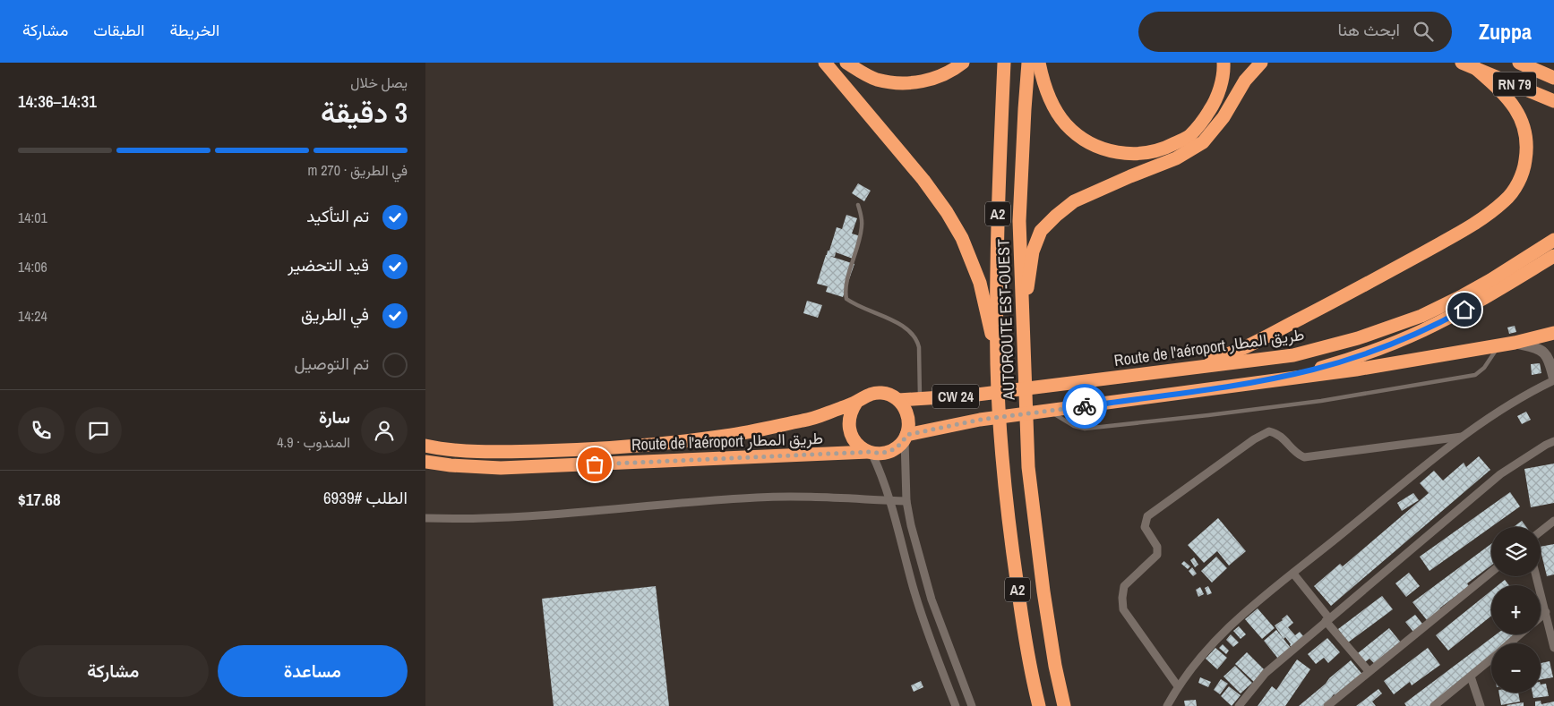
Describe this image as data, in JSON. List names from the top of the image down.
{
  "streets": {
    "highway": [
      "RN 79",
      "A2",
      "AUTOROUTE EST-OUEST",
      "Route de l'aéroport طريق المطار",
      "CW 24"
    ]
  },
  "crossings": [
    ["Route de l'aéroport طريق المطار", "CW 24"]
  ],
  "page": {
    "header": "Zuppa",
    "search": "ابحث هنا",
    "nav": ["الخريطة", "الطبقات", "مشاركة"],
    "heading": ["3 دقيقة", "يصل خلال", "14:31–14:36"],
    "panel": [
      "سارة",
      "المندوب · 4.9",
      "الطلب #6939",
      "$17.68"
    ],
    "bar": "في الطريق · 270 m",
    "list": [
      ["تم التأكيد", "14:01"],
      ["قيد التحضير", "14:06"],
      ["في الطريق", "14:24"],
      "تم التوصيل"
    ],
    "map_buttons": ["+", "−"],
    "buttons": ["مساعدة", "مشاركة"]
  }
}
